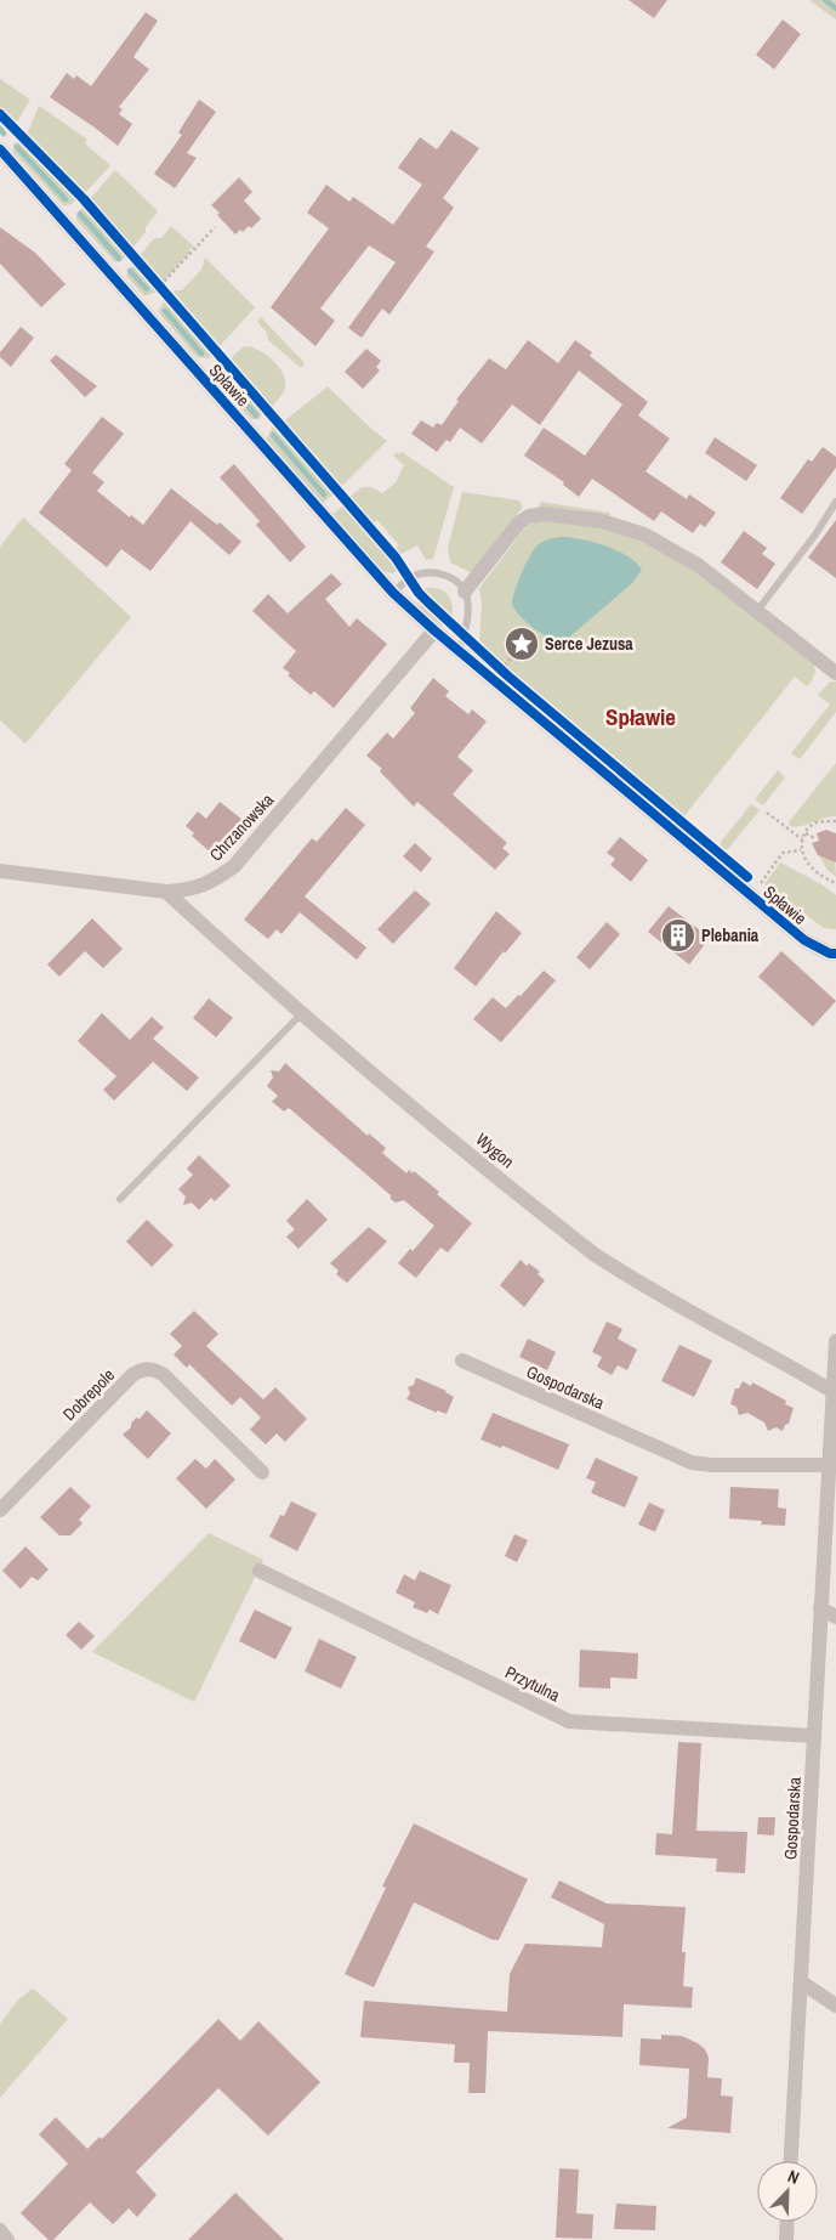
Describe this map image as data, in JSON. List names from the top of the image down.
{
  "streets": {
    "street": [
      "Spławie",
      "Chrzanowska",
      "Wygon",
      "Gospodarska",
      "Dobrepole",
      "Przytulna"
    ]
  },
  "crossings": [
    ["Spławie", "Chrzanowska"],
    ["Chrzanowska", "Wygon"],
    ["Wygon", "Gospodarska"],
    ["Gospodarska", "Przytulna"]
  ],
  "districts": ["Spławie"],
  "places": {
    "place": ["Serce Jezusa"],
    "building": ["Plebania"]
  },
  "north": "top right"
}
